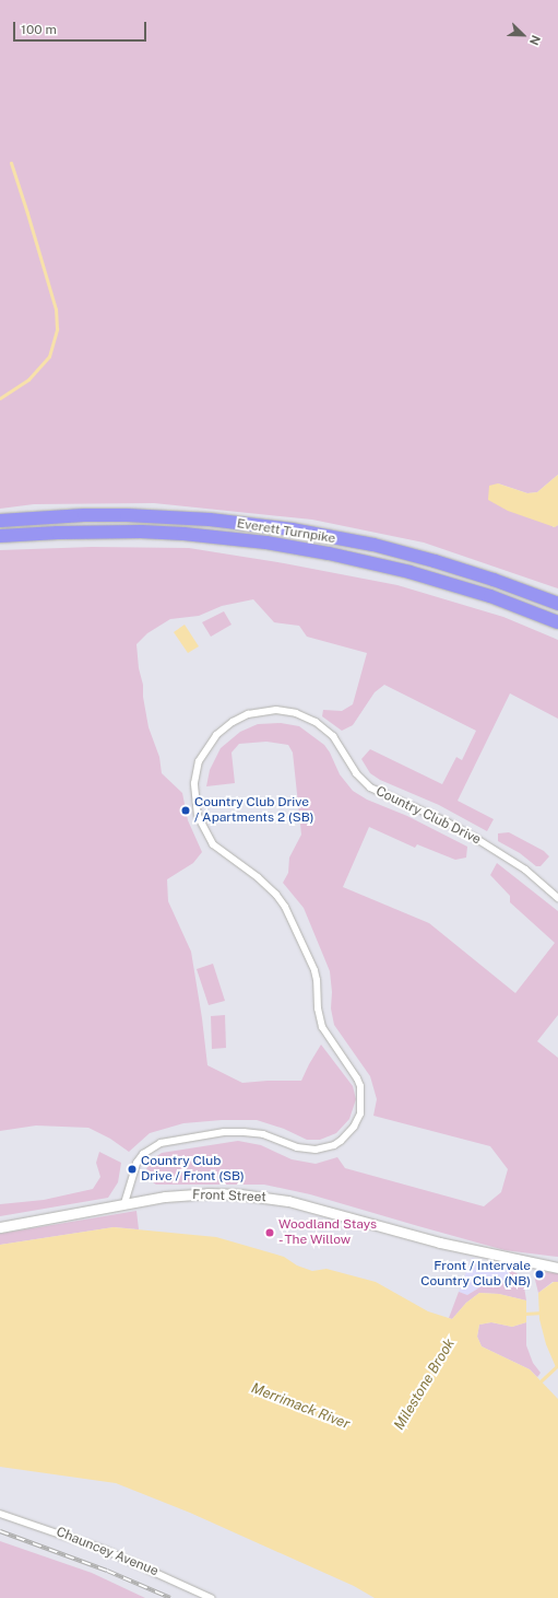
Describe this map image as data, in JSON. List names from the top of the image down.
{
  "streets": {
    "highway": ["Everett Turnpike"],
    "main road": ["Front Street"],
    "street": ["Country Club Drive", "Chauncey Avenue"]
  },
  "crossings": [
    ["Country Club Drive", "Front Street"]
  ],
  "water": ["Milestone Brook", "Merrimack River"],
  "places": [
    "Country Club Drive / Apartments 2 (SB)",
    "Country Club Drive / Front (SB)",
    "Woodland Stays - The Willow",
    "Front / Intervale Country Club (NB)"
  ],
  "scale_bar": "100 m",
  "north": "bottom right"
}
